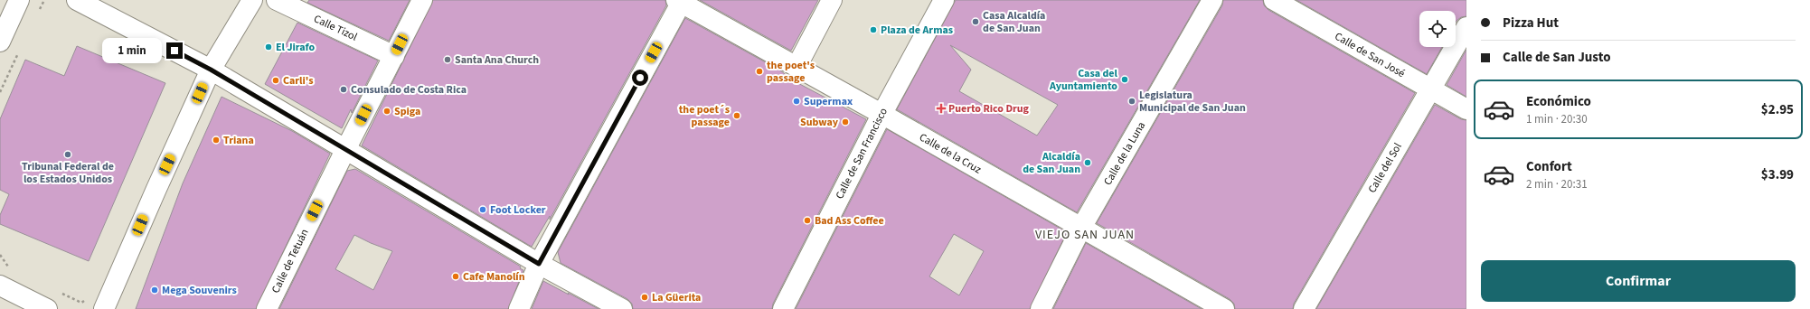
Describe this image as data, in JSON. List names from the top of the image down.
{
  "streets": {
    "street": [
      "Calle Tizol",
      "Calle de San José",
      "Calle de San Francisco",
      "Calle de la Cruz",
      "Calle de la Luna",
      "Calle del Sol",
      "Calle de Tetuán"
    ]
  },
  "crossings": [
    ["Calle Tizol", "Calle de Tetuán"],
    ["Calle de San José", "Calle del Sol"],
    ["Calle de San Francisco", "Calle de la Cruz"],
    ["Calle de la Cruz", "Calle de la Luna"]
  ],
  "districts": ["VIEJO SAN JUAN"],
  "places": {
    "other": [
      "Casa Alcaldía de San Juan",
      "Plaza de Armas",
      "El Jirafo",
      "Santa Ana Church",
      "the poet's passage",
      "Casa del Ayuntamiento",
      "Carli's",
      "Consulado de Costa Rica",
      "Supermax",
      "Legislatura Municipal de San Juan",
      "Spiga",
      "the poet´s passage",
      "Subway",
      "Triana",
      "Tribunal Federal de los Estados Unidos",
      "Alcaldía de San Juan",
      "Foot Locker",
      "Bad Ass Coffee",
      "Cafe Manolín",
      "Mega Souvenirs",
      "La Güerita"
    ],
    "health": ["Puerto Rico Drug"]
  },
  "page": {
    "banner": ["Pizza Hut", "Calle de San Justo"],
    "bubble": "1 min",
    "list": [
      {
        "name": "Económico",
        "note": "1 min · 20:30",
        "value": "$2.95"
      },
      {
        "name": "Confort",
        "note": "2 min · 20:31",
        "value": "$3.99"
      }
    ],
    "buttons": "Confirmar"
  }
}
